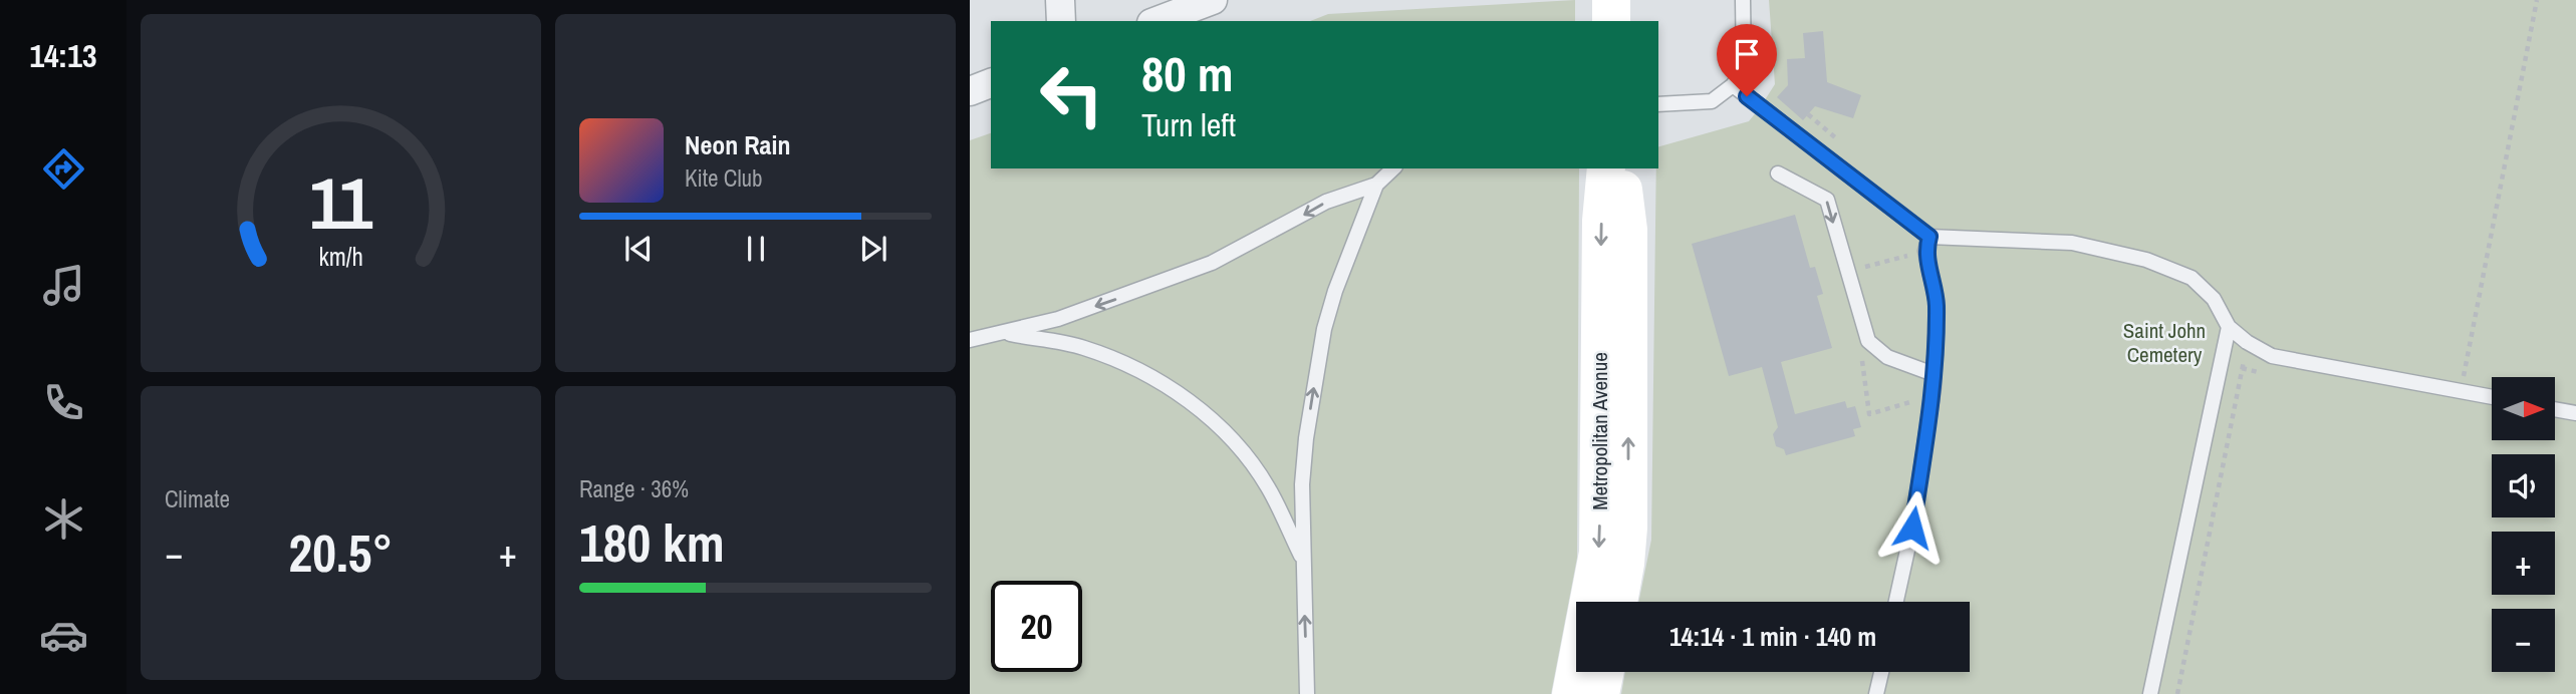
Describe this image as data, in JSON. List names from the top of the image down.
{
  "streets": {
    "main road": ["Metropolitan Avenue"]
  },
  "parks": ["Saint John Cemetery"],
  "north": "right",
  "page": {
    "tabs": "14:13",
    "turn": ["80 m", "Turn left"],
    "song": ["Neon Rain", "Kite Club"],
    "map_buttons": ["+", "−"],
    "tile": [
      "Climate",
      ["Range · 36%", "180 km"]
    ],
    "heat": ["−", "20.5°", "+"],
    "limit": "20",
    "trip": "14:14 · 1 min · 140 m",
    "gauge": ["11", "km/h"]
  }
}
